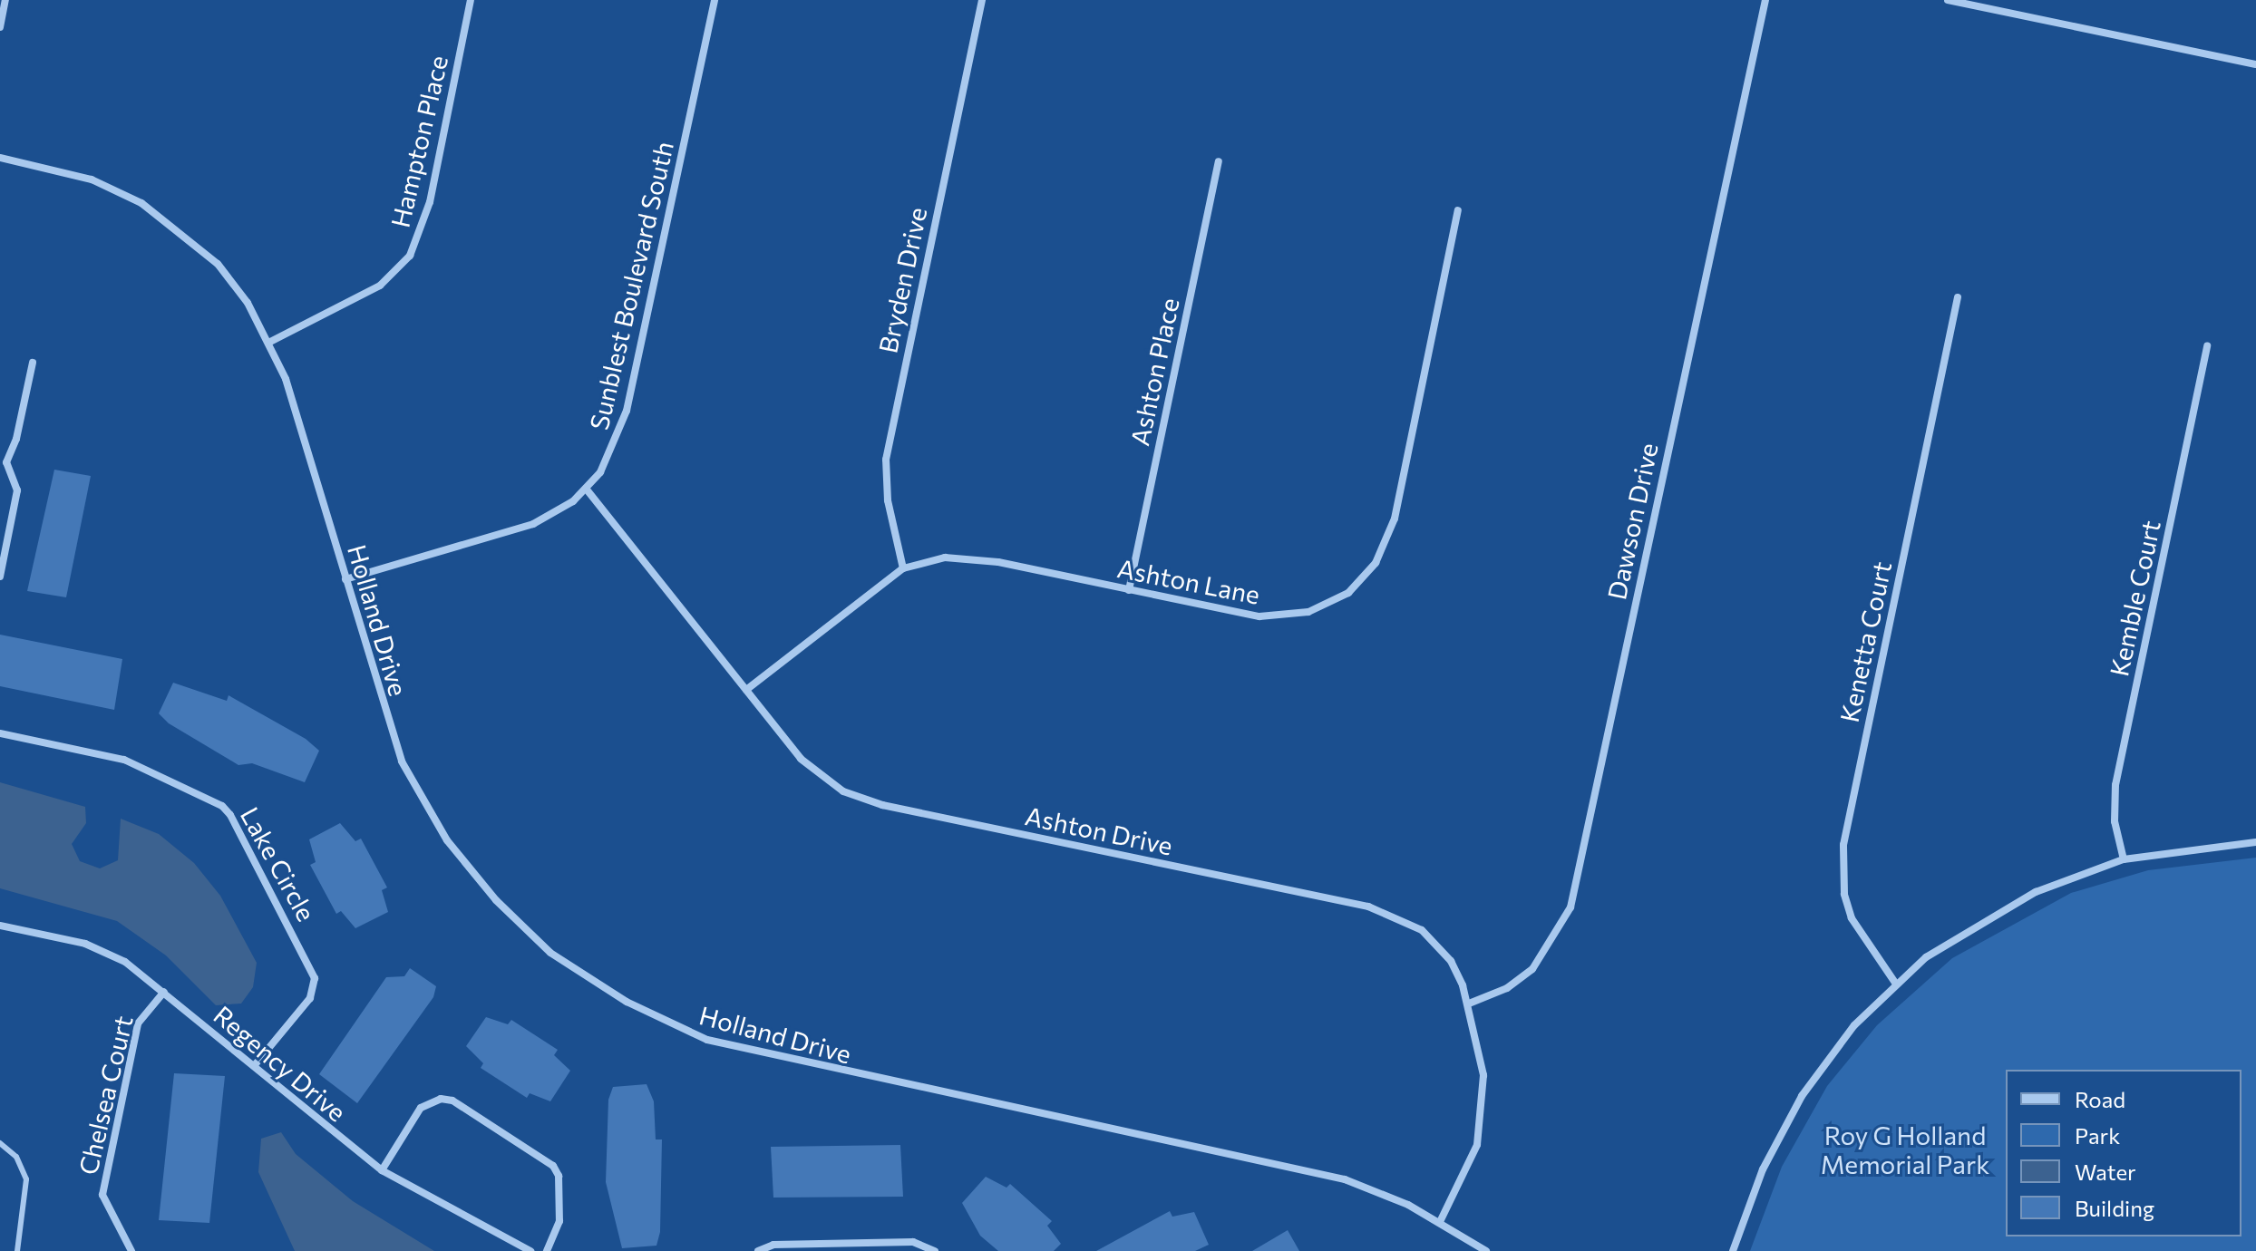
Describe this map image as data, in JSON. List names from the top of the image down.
{
  "streets": {
    "street": [
      "Hampton Place",
      "Bryden Drive",
      "Sunblest Boulevard South",
      "Ashton Place",
      "Dawson Drive",
      "Ashton Lane",
      "Kemble Court",
      "Holland Drive",
      "Kenetta Court",
      "Ashton Drive",
      "Lake Circle",
      "Regency Drive",
      "Chelsea Court"
    ]
  },
  "crossings": [
    ["Hampton Place", "Holland Drive"],
    ["Bryden Drive", "Ashton Lane"],
    ["Sunblest Boulevard South", "Holland Drive"],
    ["Sunblest Boulevard South", "Ashton Drive"],
    ["Ashton Place", "Ashton Lane"],
    ["Dawson Drive", "Ashton Drive"],
    ["Ashton Lane", "Ashton Drive"],
    ["Holland Drive", "Ashton Drive"],
    ["Lake Circle", "Regency Drive"],
    ["Regency Drive", "Chelsea Court"]
  ],
  "parks": ["Roy G Holland Memorial Park"],
  "legend": [
    "Road",
    "Park",
    "Water",
    "Building"
  ]
}
